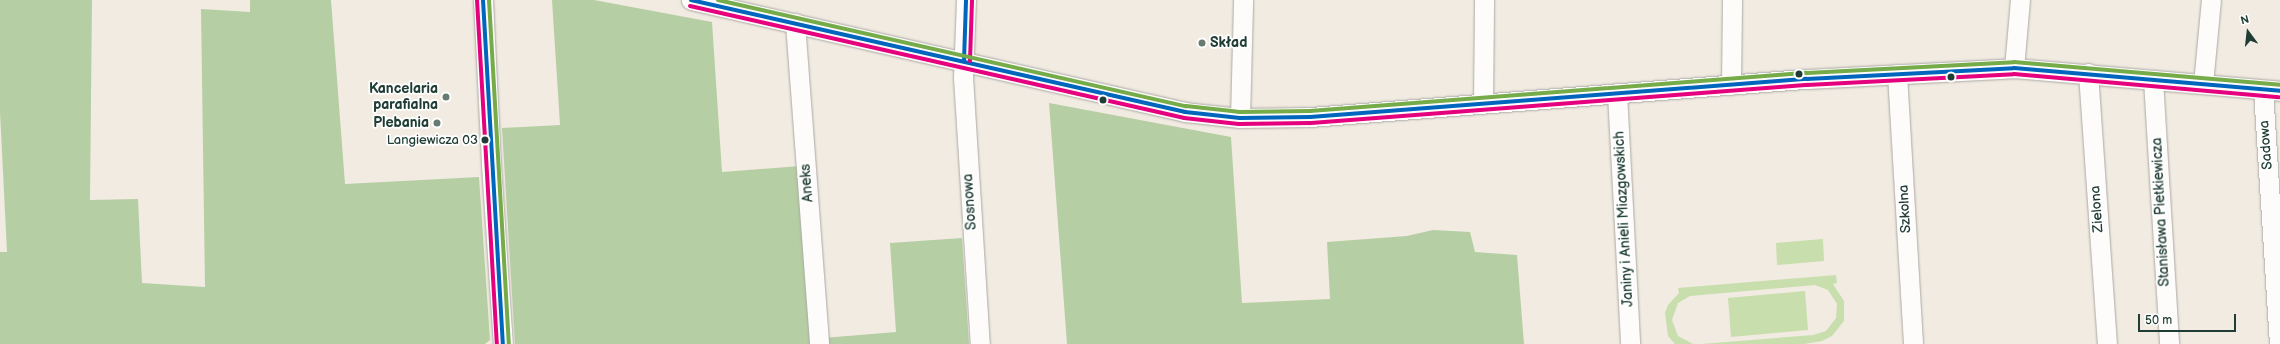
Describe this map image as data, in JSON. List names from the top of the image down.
{
  "streets": {
    "street": [
      "Sadowa",
      "Aneks",
      "Sosnowa",
      "Szkolna",
      "Zielona",
      "Stanisława Pietkiewicza",
      "Janiny i Anieli Miazgowskich"
    ]
  },
  "places": [
    "Skład",
    "Kancelaria parafialna",
    "Plebania",
    "Langiewicza 03"
  ],
  "scale_bar": "50 m",
  "north": "top"
}
